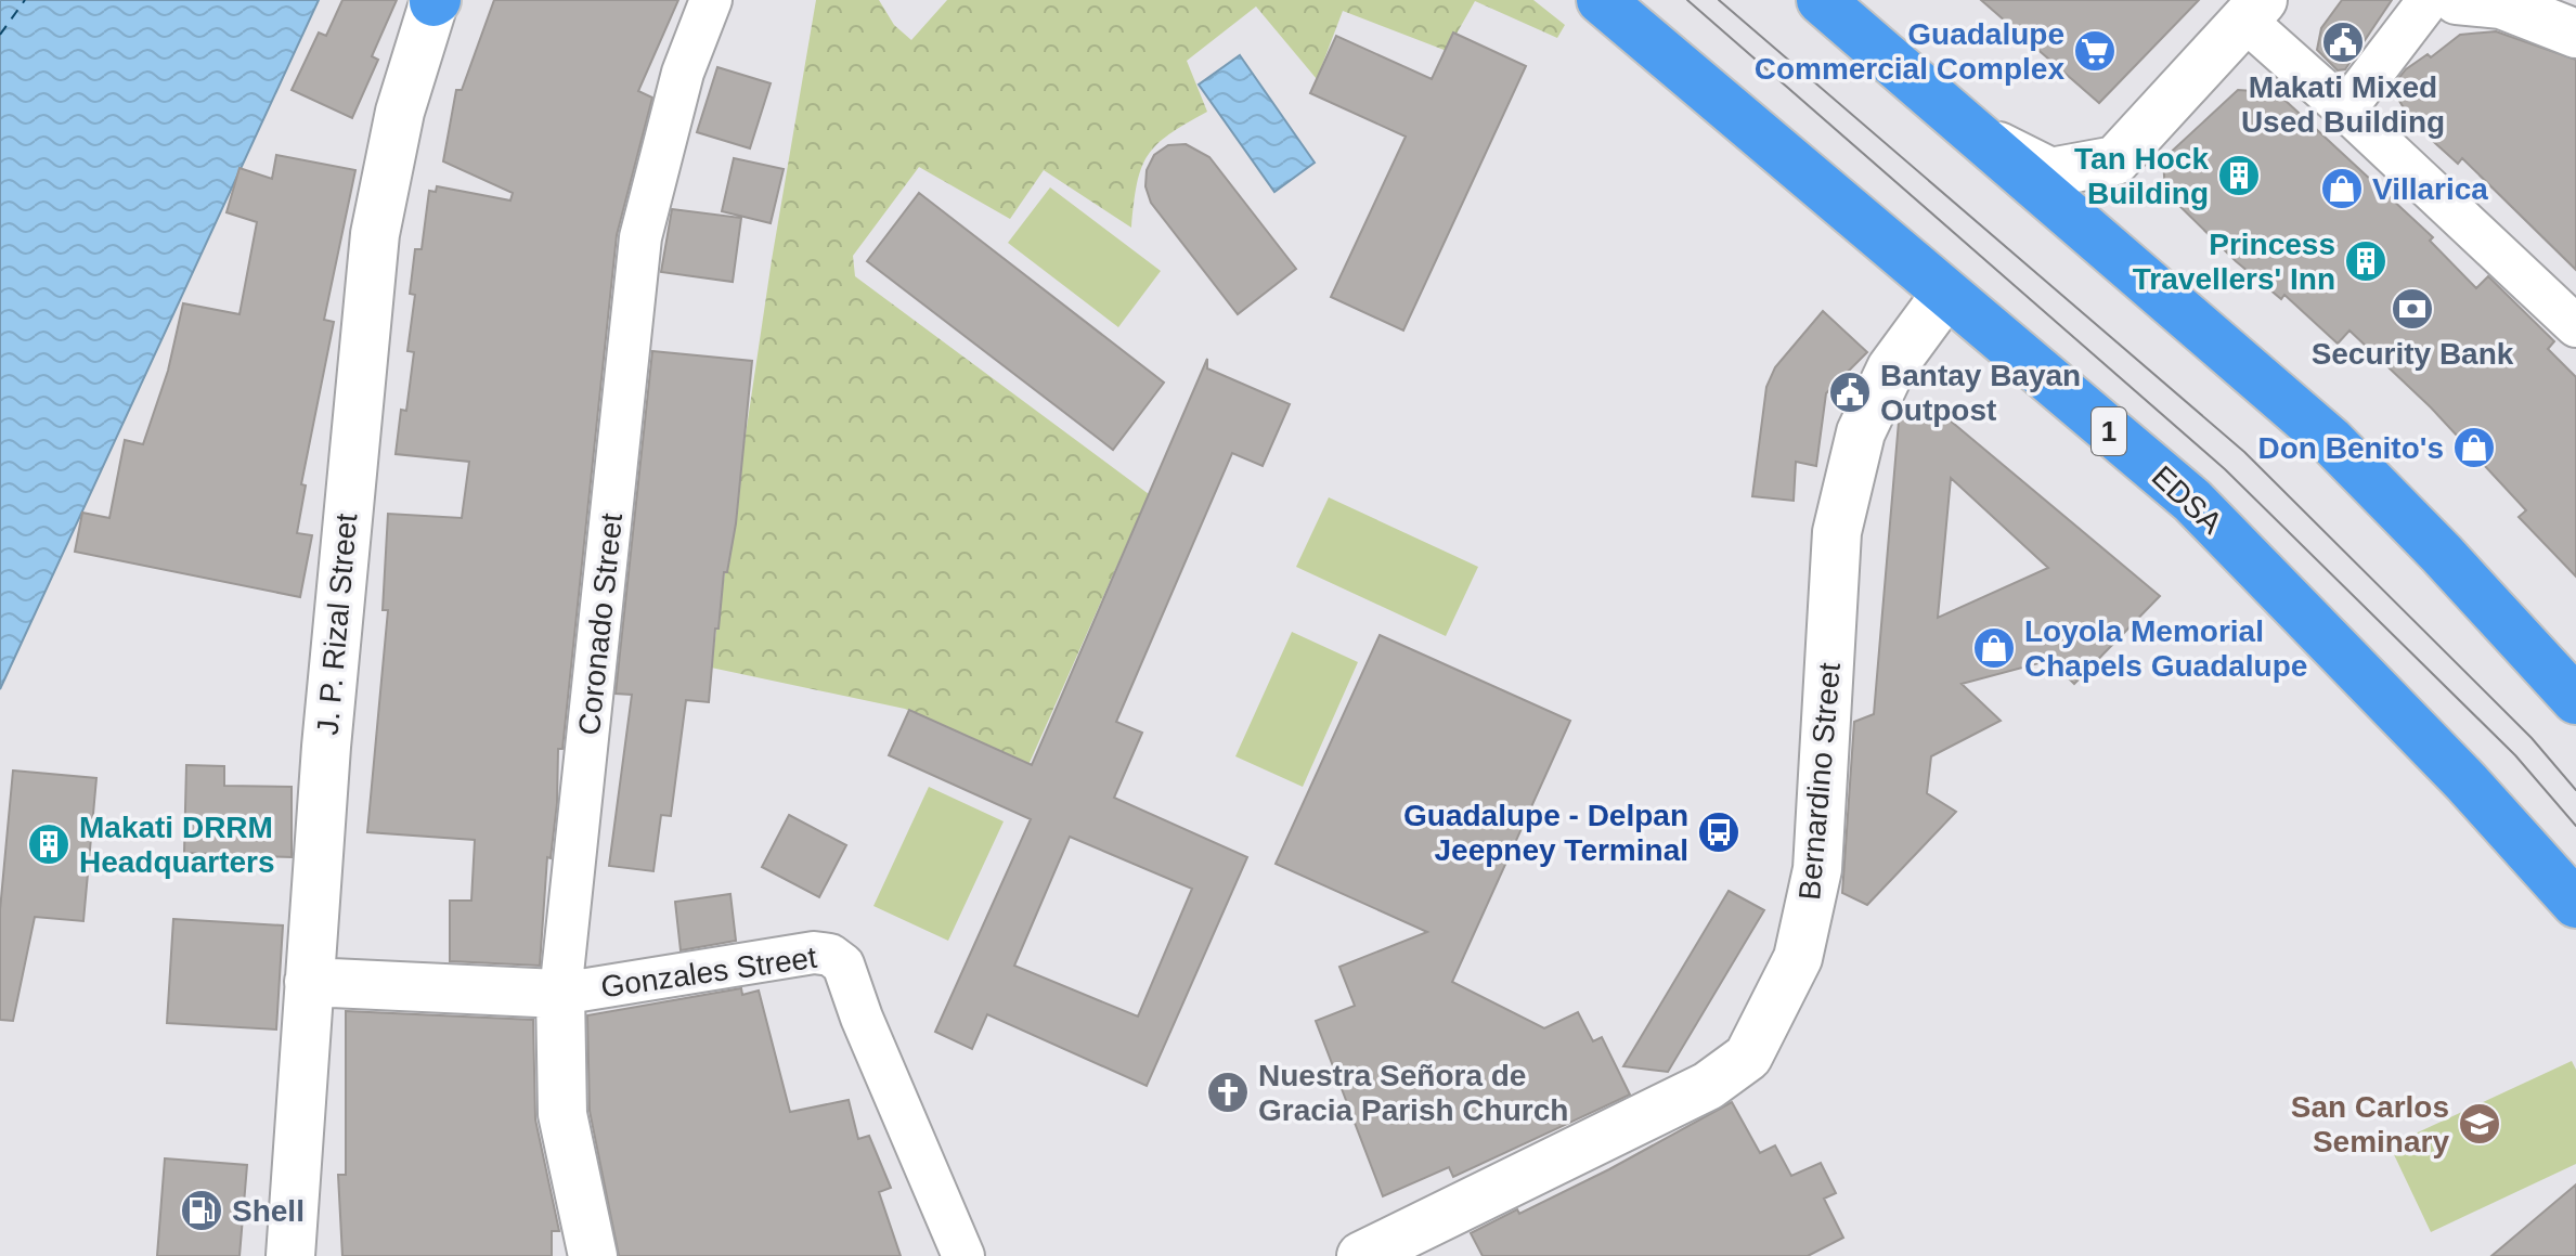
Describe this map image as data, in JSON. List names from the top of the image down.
{
  "streets": {
    "highway": ["1", "EDSA"],
    "street": [
      "J. P. Rizal Street",
      "Coronado Street",
      "Bernardino Street",
      "Gonzales Street"
    ]
  },
  "crossings": [
    ["EDSA", "Bernardino Street"],
    ["J. P. Rizal Street", "Gonzales Street"],
    ["Coronado Street", "Gonzales Street"]
  ],
  "places": {
    "public building": ["Makati Mixed Used Building", "Bantay Bayan Outpost"],
    "supermarket": ["Guadalupe Commercial Complex"],
    "building": ["Tan Hock Building", "Princess Travellers' Inn", "Makati DRRM Headquarters"],
    "shop": ["Villarica", "Don Benito's", "Loyola Memorial Chapels Guadalupe"],
    "bank": ["Security Bank"],
    "bus stop": ["Guadalupe - Delpan Jeepney Terminal"],
    "church": ["Nuestra Señora de Gracia Parish Church"],
    "school or university": ["San Carlos Seminary"],
    "fuel station": ["Shell"]
  }
}
